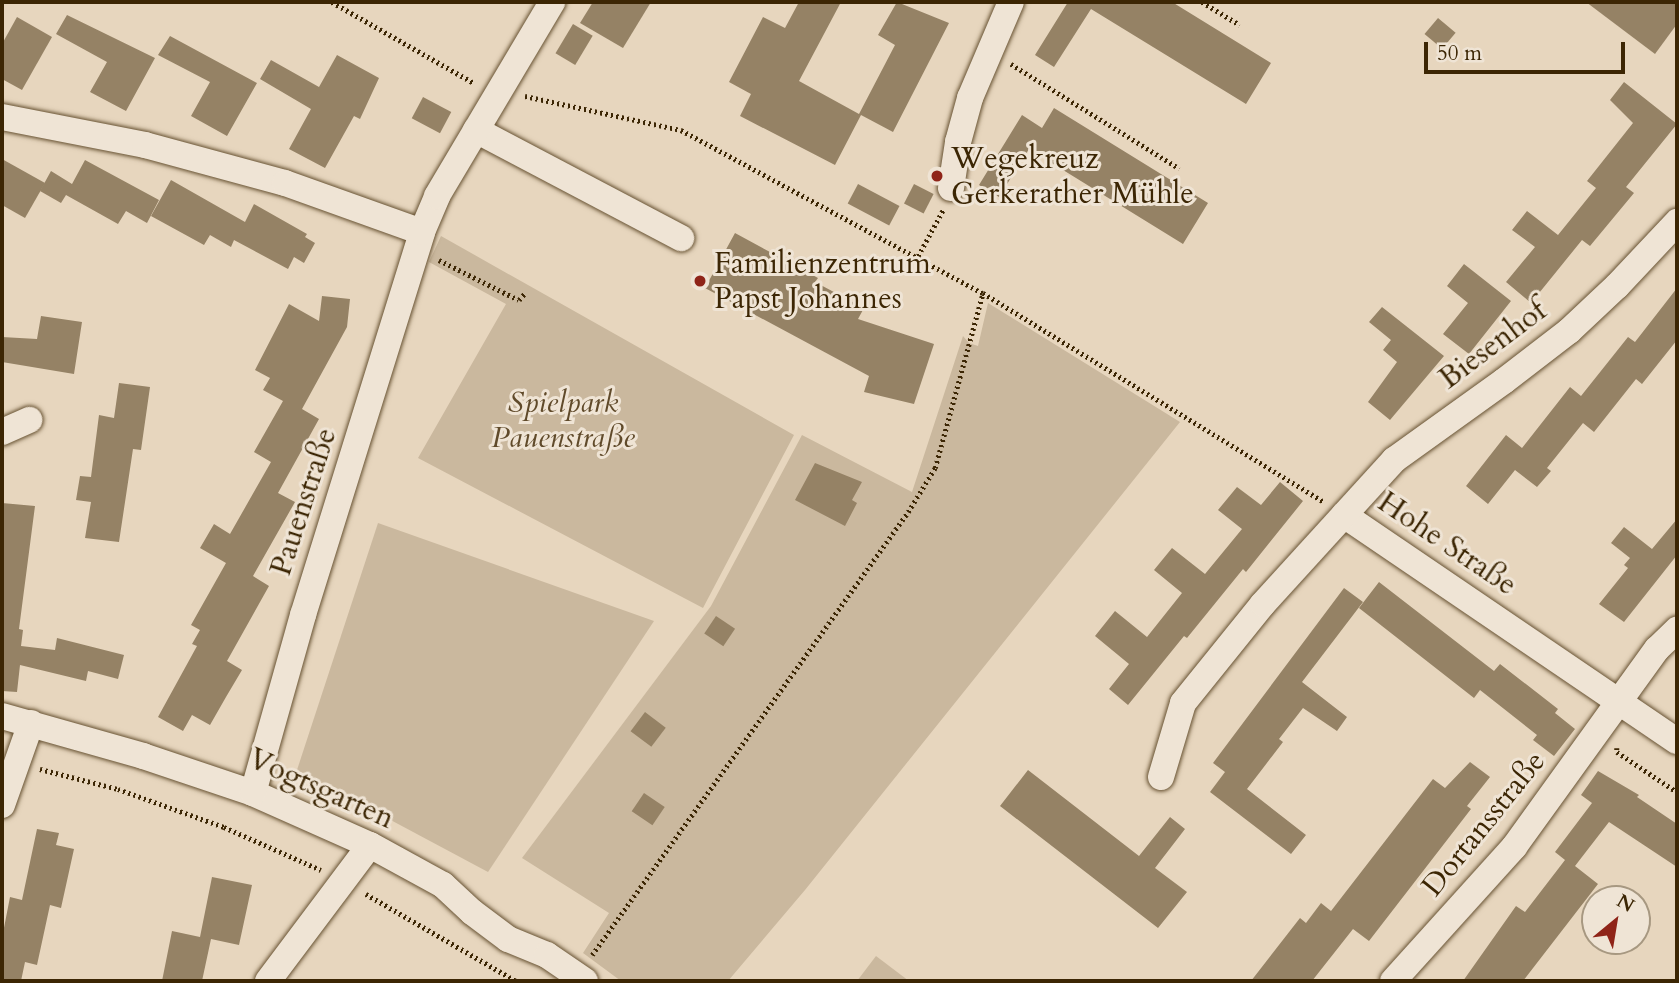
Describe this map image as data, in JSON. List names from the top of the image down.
{
  "streets": {
    "street": [
      "Biesenhof",
      "Pauenstraße",
      "Hohe Straße",
      "Vogtsgarten",
      "Dortansstraße"
    ]
  },
  "crossings": [
    ["Biesenhof", "Hohe Straße"],
    ["Pauenstraße", "Vogtsgarten"],
    ["Hohe Straße", "Dortansstraße"]
  ],
  "parks": ["Spielpark Pauenstraße"],
  "places": ["Wegekreuz Gerkerather Mühle", "Familienzentrum Papst Johannes"],
  "scale_bar": "50 m",
  "north": "top right"
}
